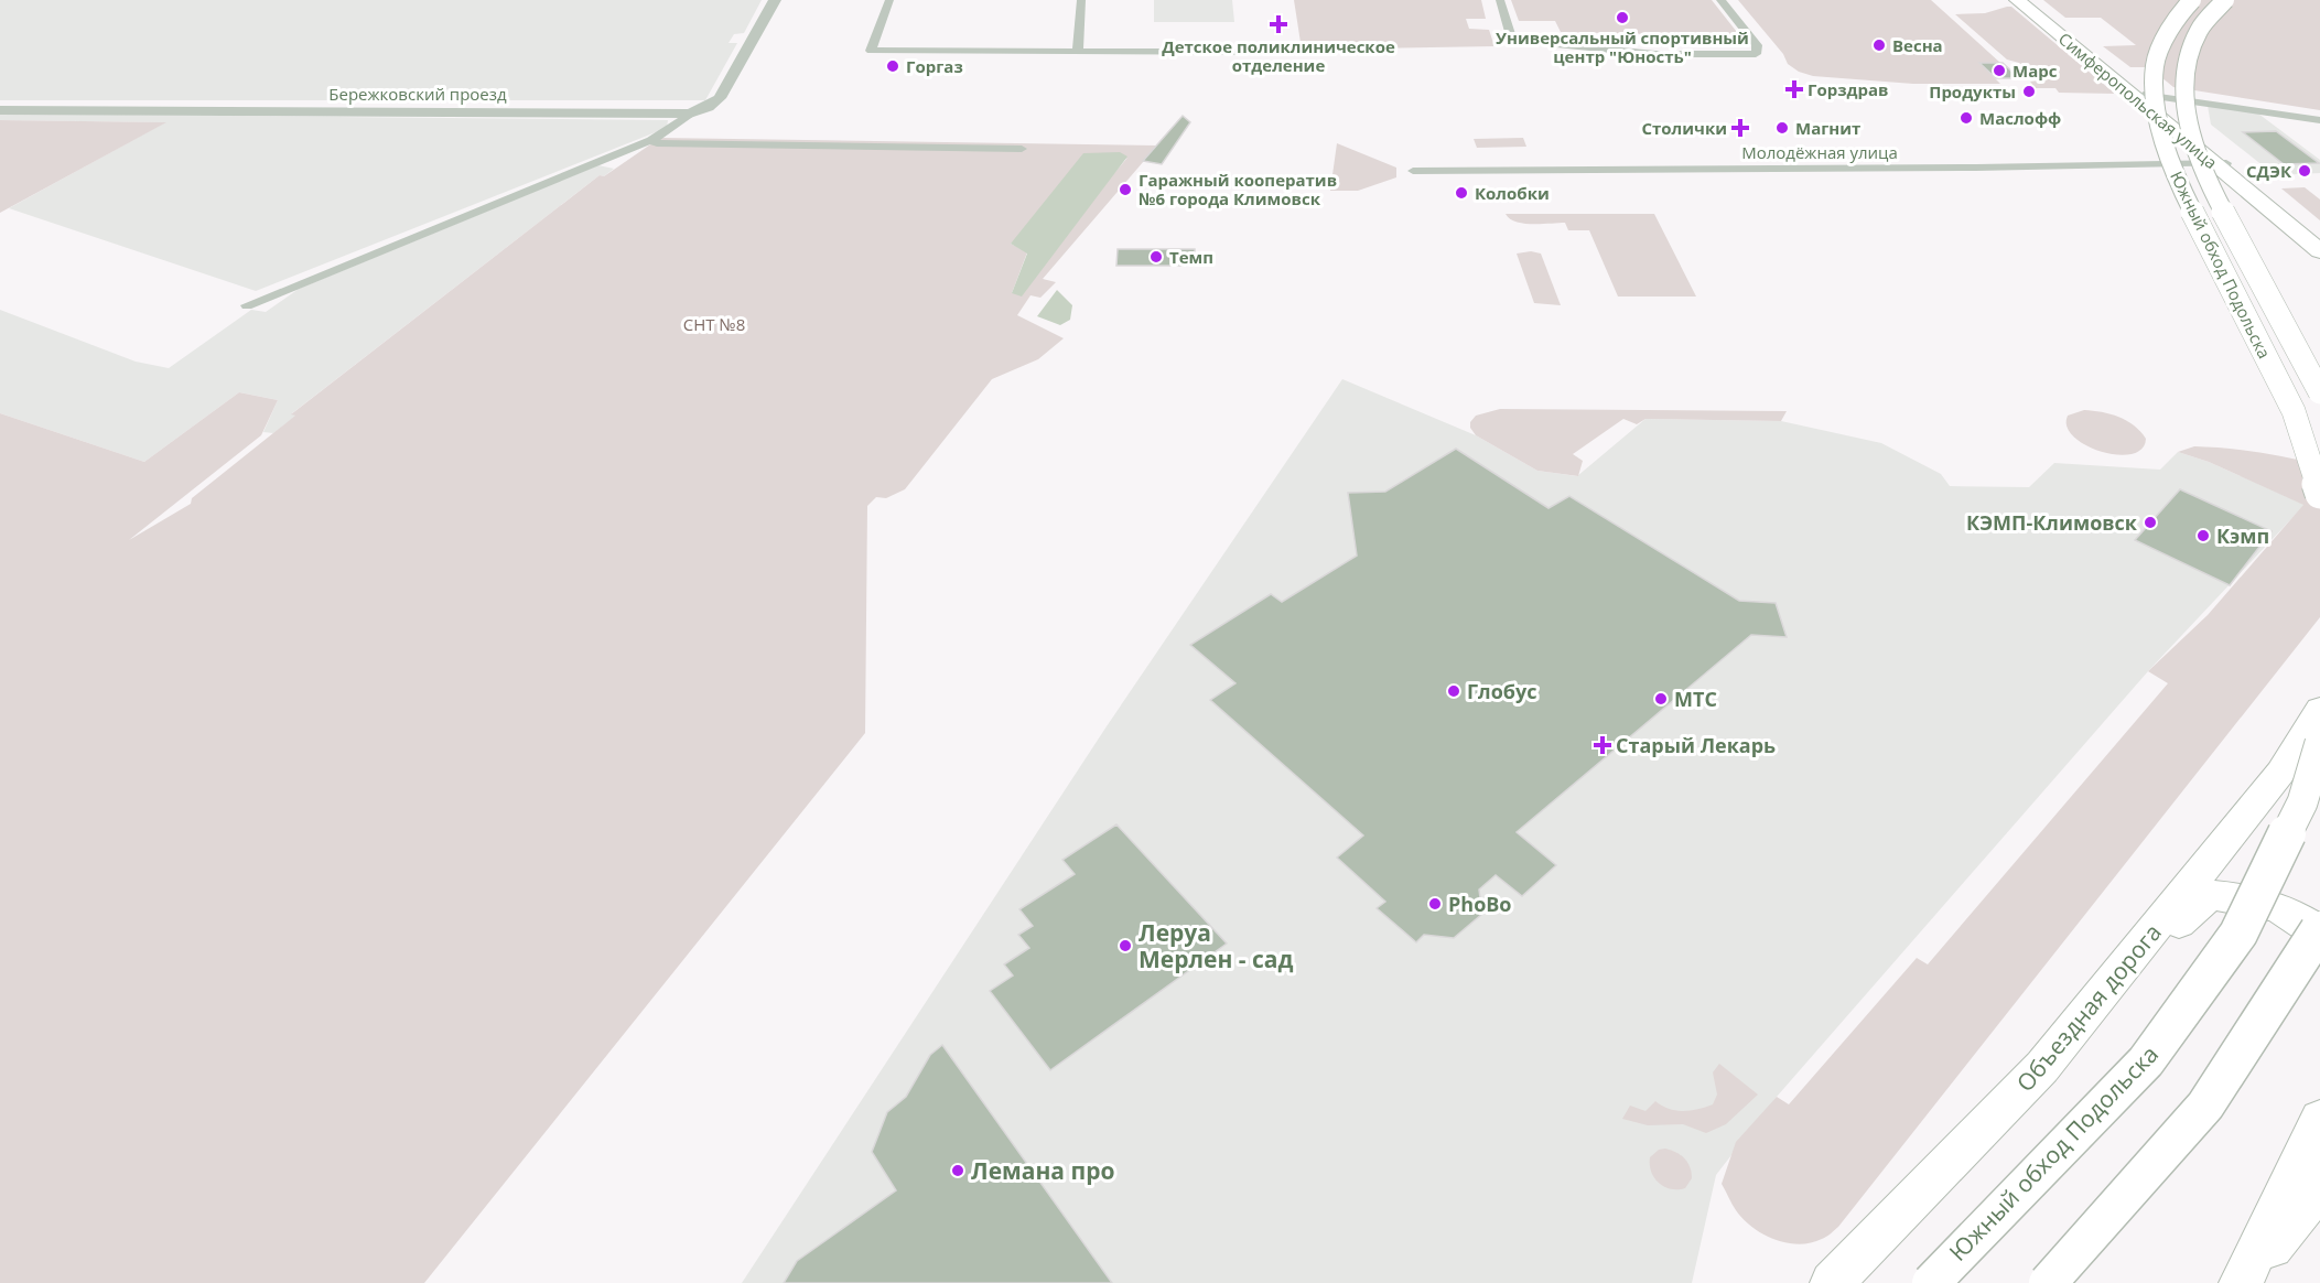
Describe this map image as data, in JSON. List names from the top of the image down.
{
  "streets": {
    "main road": ["Симферопольская улица", "Южный обход Подольска", "Объездная дорога"],
    "street": ["Бережковский проезд", "Молодёжная улица"]
  },
  "crossings": [
    ["Симферопольская улица", "Молодёжная улица"]
  ],
  "parks": ["СНТ №8"],
  "places": {
    "other": [
      "Универсальный спортивный центр \"Юность\"",
      "Весна",
      "Горгаз",
      "Марс",
      "Продукты",
      "Маслофф",
      "Магнит",
      "СДЭК",
      "Гаражный кооператив №6 города Климовск",
      "Колобки",
      "Темп",
      "КЭМП-Климовск",
      "Кэмп",
      "Глобус",
      "МТС",
      "PhoBo",
      "Леруа Мерлен - сад",
      "Лемана про"
    ],
    "health": [
      "Детское поликлиническое отделение",
      "Горздрав",
      "Столички",
      "Старый Лекарь"
    ]
  }
}
